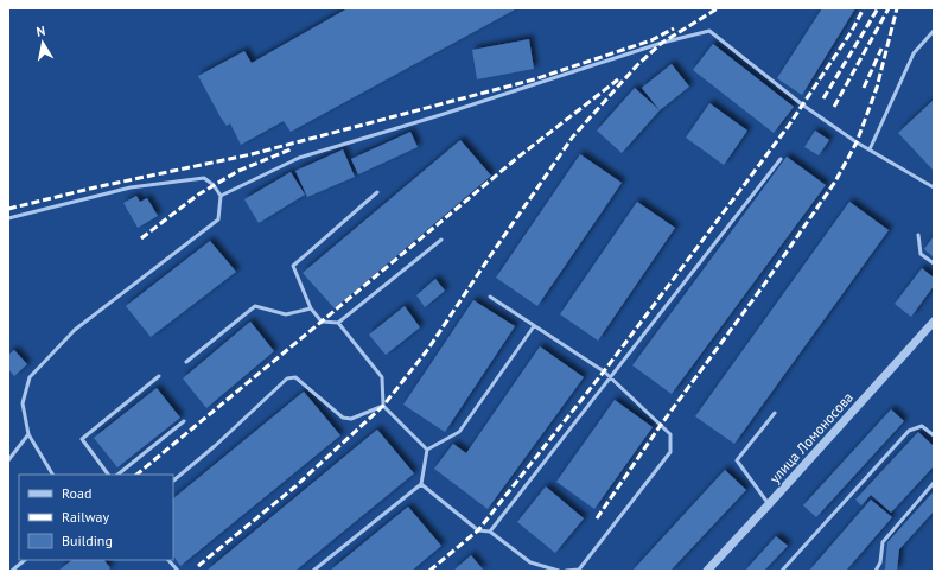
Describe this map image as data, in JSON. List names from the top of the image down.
{
  "streets": {
    "street": ["улица Ломоносова"]
  },
  "legend": ["Road", "Railway", "Building"],
  "north": "top"
}
